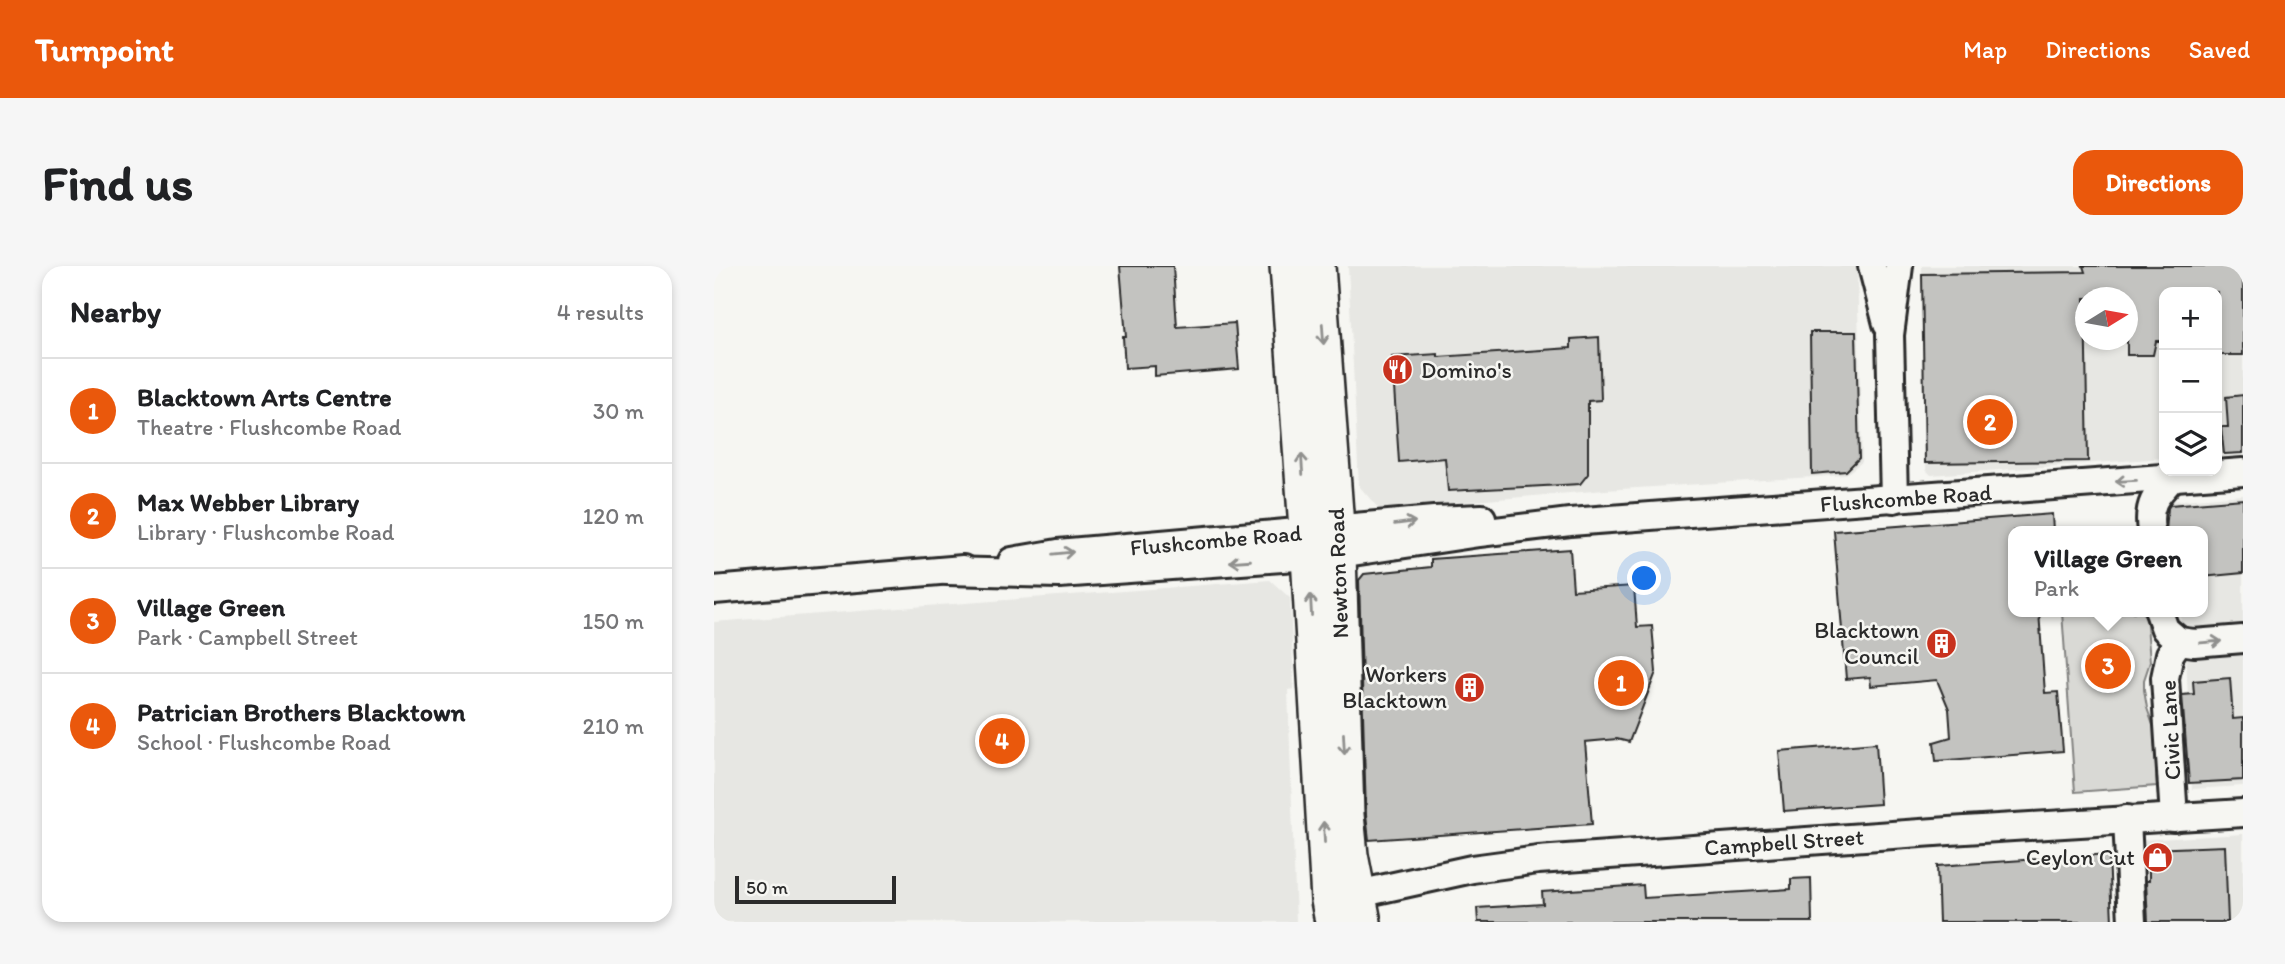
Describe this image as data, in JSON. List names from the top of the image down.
{
  "streets": {
    "main road": ["Newton Road"],
    "street": ["Flushcombe Road", "Civic Lane", "Campbell Street"]
  },
  "crossings": [
    ["Flushcombe Road", "Newton Road"],
    ["Newton Road", "Campbell Street"],
    ["Civic Lane", "Campbell Street"]
  ],
  "places": {
    "restaurant": ["Domino's"],
    "building": ["Blacktown Council", "Workers Blacktown"],
    "shop": ["Ceylon Cut"]
  },
  "scale_bar": "50 m",
  "north": "right",
  "page": {
    "header": "Turnpoint",
    "nav": ["Map", "Directions", "Saved"],
    "buttons": "Directions",
    "title": "Find us",
    "heading": ["Nearby", "4 results"],
    "map_buttons": ["+", "−"],
    "list": [
      {
        "mark": "1",
        "name": "Blacktown Arts Centre",
        "note": "Theatre · Flushcombe Road",
        "value": "30 m"
      },
      {
        "mark": "2",
        "name": "Max Webber Library",
        "note": "Library · Flushcombe Road",
        "value": "120 m"
      },
      {
        "mark": "3",
        "name": "Village Green",
        "note": "Park · Campbell Street",
        "value": "150 m"
      },
      {
        "mark": "4",
        "name": "Patrician Brothers Blacktown",
        "note": "School · Flushcombe Road",
        "value": "210 m"
      }
    ],
    "pins": [
      "2",
      "3",
      "1",
      "4"
    ],
    "popup": ["Village Green", "Park"],
    "scale": "50 m"
  }
}
